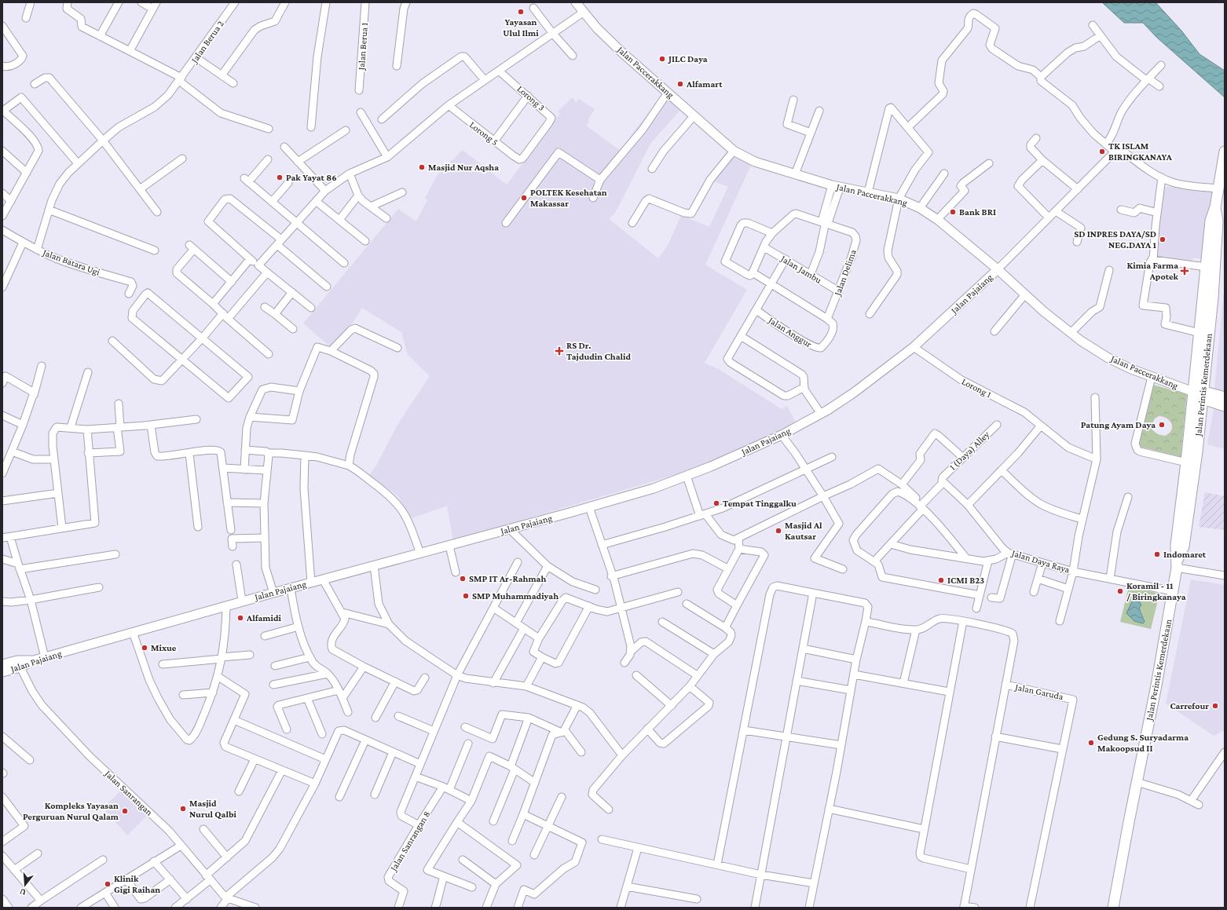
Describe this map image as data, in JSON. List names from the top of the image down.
{
  "streets": {
    "highway": ["Jalan Perintis Kemerdekaan"],
    "main road": ["Jalan Paccerakkang", "Jalan Pajaiang"],
    "street": [
      "Jalan Berua 2",
      "Jalan Berua 1",
      "Lorong 3",
      "Lorong 5",
      "Jalan Batara Ugi",
      "Jalan Jambu",
      "Jalan Delima",
      "Jalan Anggur",
      "Lorong 1",
      "1 (Daya) Alley",
      "Jalan Daya Raya",
      "Jalan Garuda",
      "Jalan Sanrangan",
      "Jalan Sanrangan 8"
    ]
  },
  "crossings": [
    ["Jalan Berua 2", "Jalan Batara Ugi"],
    ["Jalan Paccerakkang", "Jalan Pajaiang"],
    ["Jalan Paccerakkang", "Jalan Perintis Kemerdekaan"],
    ["Lorong 3", "Lorong 5"],
    ["Jalan Jambu", "Jalan Delima"],
    ["Jalan Delima", "Jalan Anggur"],
    ["Jalan Pajaiang", "Lorong 1"],
    ["Jalan Pajaiang", "Jalan Sanrangan"],
    ["Jalan Perintis Kemerdekaan", "Jalan Daya Raya"],
    ["1 (Daya) Alley", "Jalan Daya Raya"]
  ],
  "places": {
    "other": [
      "Yayasan Ulul Ilmi",
      "JILC Daya",
      "Alfamart",
      "TK ISLAM BIRINGKANAYA",
      "Masjid Nur Aqsha",
      "Pak Yayat 86",
      "POLTEK Kesehatan Makassar",
      "Bank BRI",
      "SD INPRES DAYA/SD NEG.DAYA 1",
      "Patung Ayam Daya",
      "Tempat Tinggalku",
      "Masjid Al Kautsar",
      "Indomaret",
      "SMP IT Ar-Rahmah",
      "ICMI B23",
      "Koramil - 11 / Biringkanaya",
      "SMP Muhammadiyah",
      "Alfamidi",
      "Mixue",
      "Carrefour",
      "Gedung S. Suryadarma Makoopsud II",
      "Masjid Nurul Qalbi",
      "Kompleks Yayasan Perguruan Nurul Qalam",
      "Klinik Gigi Raihan"
    ],
    "health": ["Kimia Farma Apotek", "RS Dr. Tajdudin Chalid"]
  },
  "north": "bottom"
}
